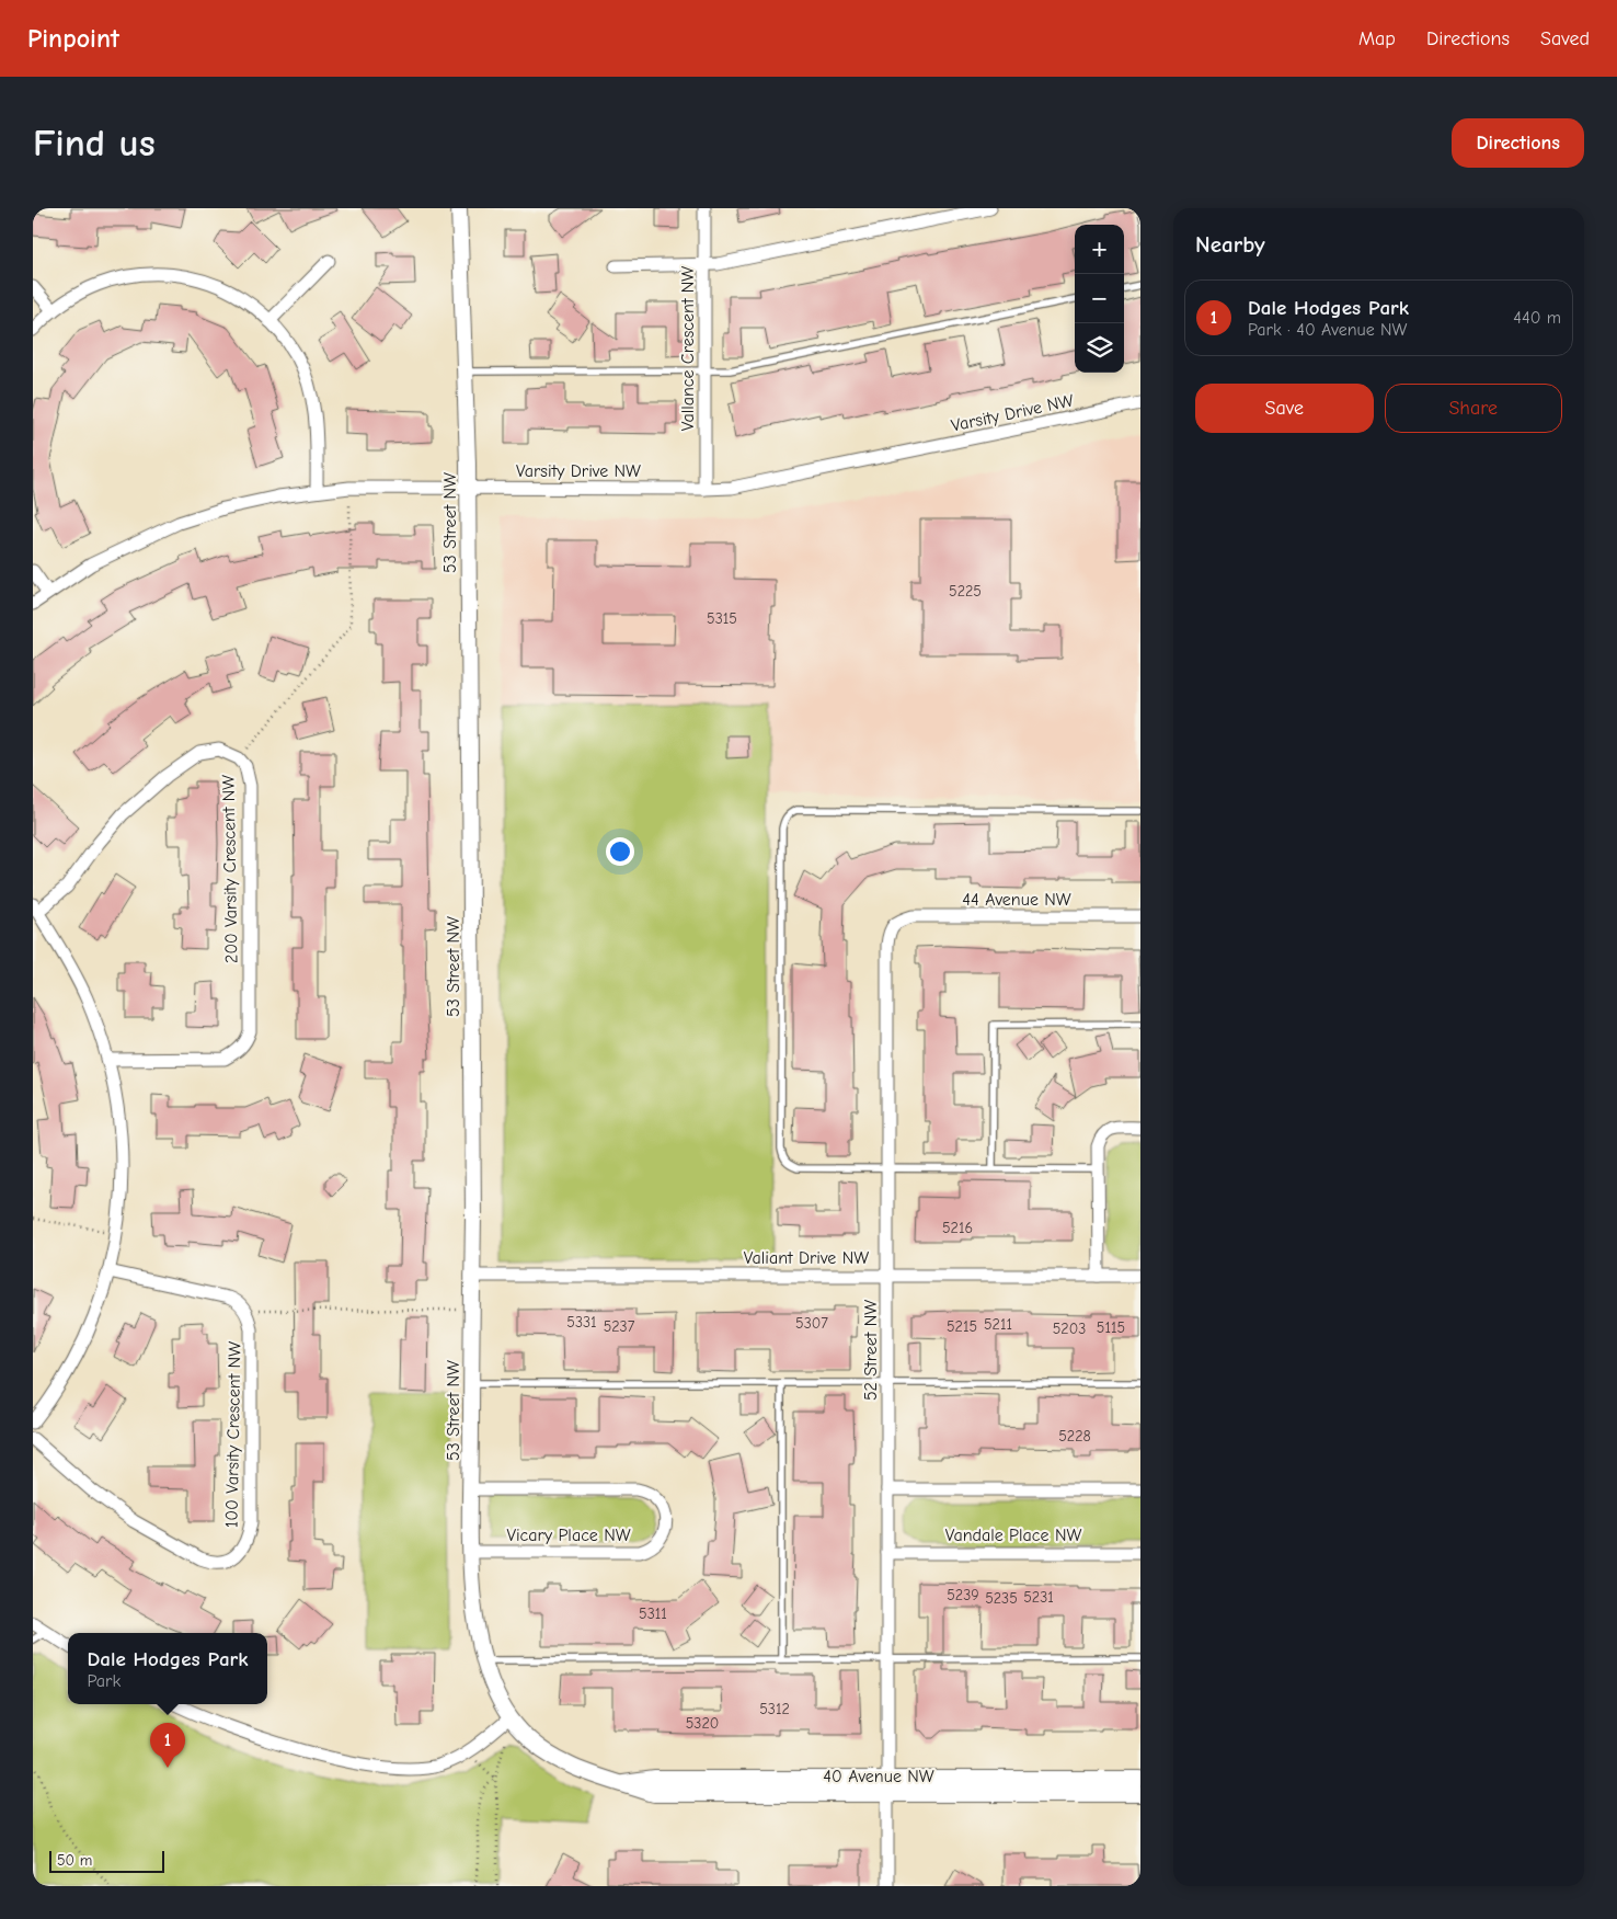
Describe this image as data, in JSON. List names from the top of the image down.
{
  "streets": {
    "street": [
      "Vallance Crescent NW",
      "Varsity Drive NW",
      "53 Street NW",
      "200 Varsity Crescent NW",
      "44 Avenue NW",
      "Valiant Drive NW",
      "52 Street NW",
      "100 Varsity Crescent NW",
      "Vicary Place NW",
      "Vandale Place NW",
      "40 Avenue NW"
    ]
  },
  "crossings": [
    ["Vallance Crescent NW", "Varsity Drive NW"],
    ["Varsity Drive NW", "53 Street NW"],
    ["53 Street NW", "Valiant Drive NW"],
    ["53 Street NW", "Vicary Place NW"],
    ["53 Street NW", "40 Avenue NW"],
    ["44 Avenue NW", "52 Street NW"],
    ["Valiant Drive NW", "52 Street NW"],
    ["52 Street NW", "Vandale Place NW"],
    ["52 Street NW", "40 Avenue NW"]
  ],
  "house_numbers": [
    "5225",
    "5315",
    "5216",
    "5331",
    "5307",
    "5211",
    "5237",
    "5215",
    "5115",
    "5203",
    "5228",
    "5239",
    "5231",
    "5235",
    "5311",
    "5312",
    "5320"
  ],
  "scale_bar": "50 m",
  "page": {
    "header": "Pinpoint",
    "nav": ["Map", "Directions", "Saved"],
    "buttons": [
      "Directions",
      ["Save", "Share"]
    ],
    "title": "Find us",
    "heading": "Nearby",
    "map_buttons": ["+", "−"],
    "list": [
      {
        "mark": "1",
        "name": "Dale Hodges Park",
        "note": "Park · 40 Avenue NW",
        "value": "440 m"
      }
    ],
    "popup": ["Dale Hodges Park", "Park"],
    "pins": "1",
    "scale": "50 m"
  }
}
